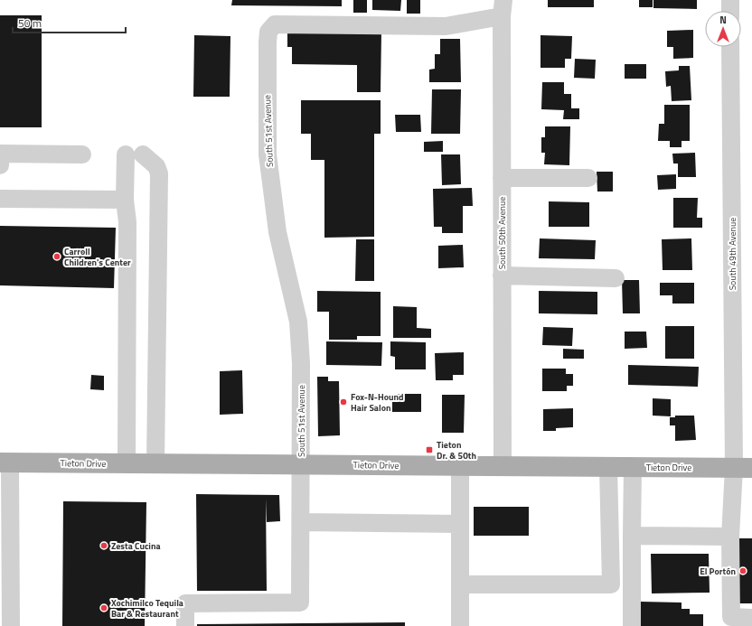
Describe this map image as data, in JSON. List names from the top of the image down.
{
  "streets": {
    "main road": ["Tieton Drive"],
    "street": ["South 51st Avenue", "South 50th Avenue", "South 49th Avenue"]
  },
  "crossings": [
    ["South 51st Avenue", "South 50th Avenue"],
    ["South 51st Avenue", "Tieton Drive"],
    ["South 50th Avenue", "Tieton Drive"],
    ["South 49th Avenue", "Tieton Drive"]
  ],
  "places": {
    "other": [
      "Carroll Children's Center",
      "Fox-N-Hound Hair Salon",
      "Zesta Cucina",
      "El Portón",
      "Xochimilco Tequila Bar & Restaurant"
    ],
    "transit": ["Tieton Dr. & 50th"]
  },
  "scale_bar": "50 m",
  "north": "top"
}
